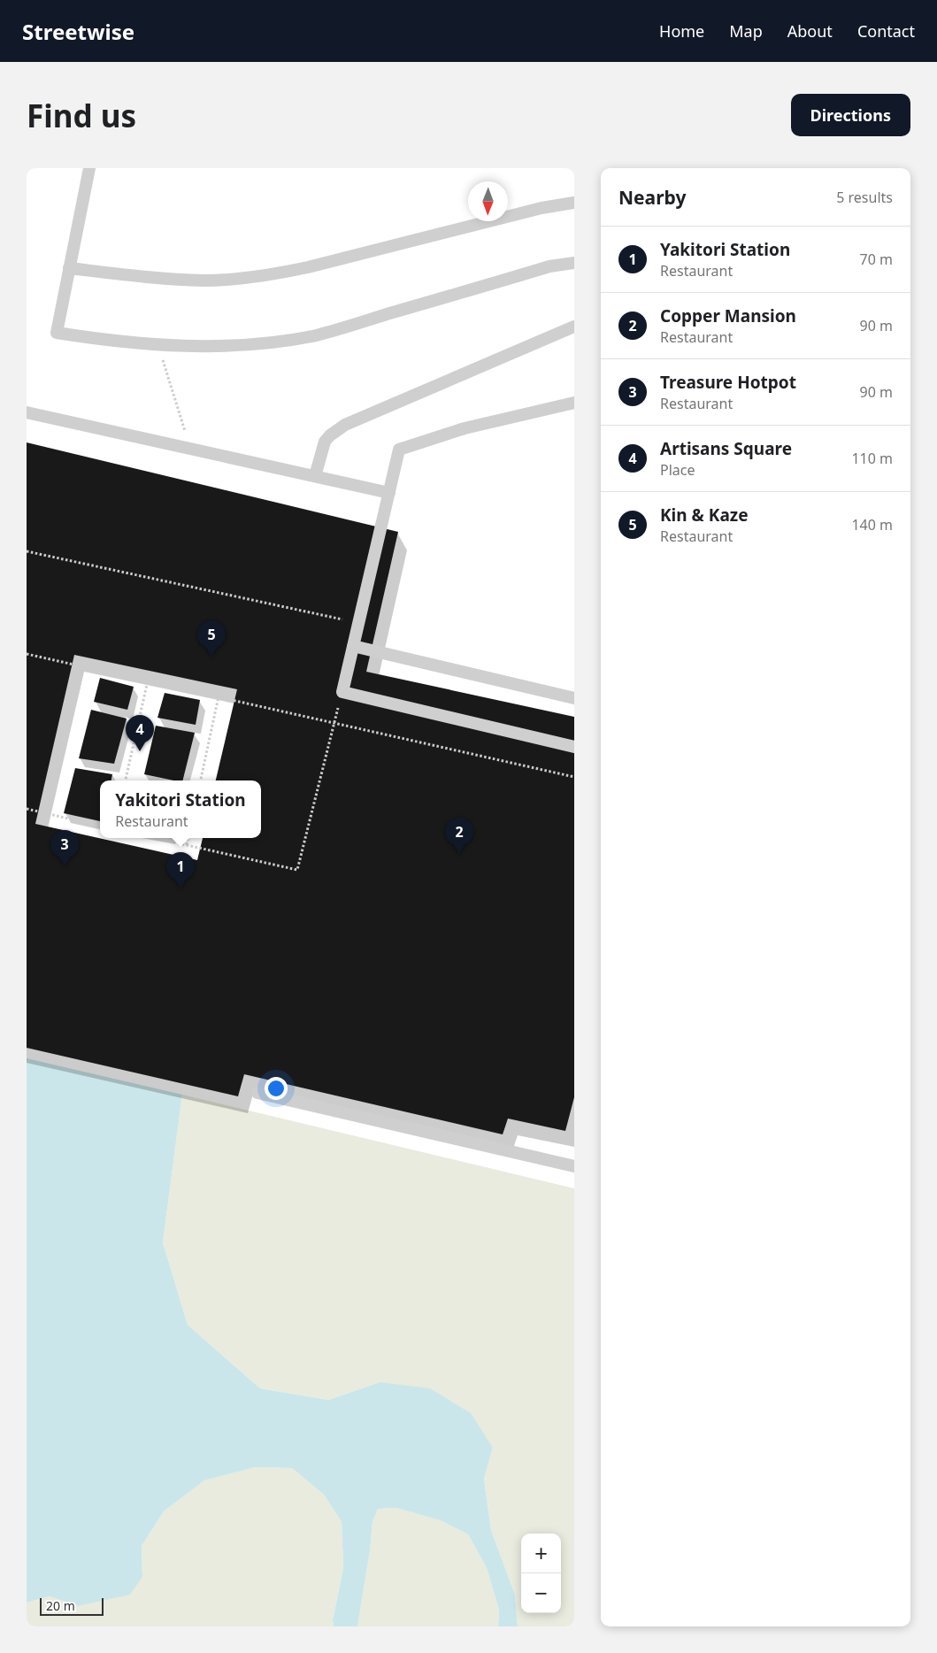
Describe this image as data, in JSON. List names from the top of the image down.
{
  "scale_bar": "20 m",
  "north": "bottom",
  "page": {
    "header": "Streetwise",
    "nav": [
      "Home",
      "Map",
      "About",
      "Contact"
    ],
    "buttons": "Directions",
    "title": "Find us",
    "heading": ["Nearby", "5 results"],
    "list": [
      {
        "mark": "1",
        "name": "Yakitori Station",
        "note": "Restaurant",
        "value": "70 m"
      },
      {
        "mark": "2",
        "name": "Copper Mansion",
        "note": "Restaurant",
        "value": "90 m"
      },
      {
        "mark": "3",
        "name": "Treasure Hotpot",
        "note": "Restaurant",
        "value": "90 m"
      },
      {
        "mark": "4",
        "name": "Artisans Square",
        "note": "Place",
        "value": "110 m"
      },
      {
        "mark": "5",
        "name": "Kin & Kaze",
        "note": "Restaurant",
        "value": "140 m"
      }
    ],
    "pins": [
      "5",
      "4",
      "2",
      "3",
      "1"
    ],
    "popup": ["Yakitori Station", "Restaurant"],
    "map_buttons": ["+", "−"],
    "scale": "20 m"
  }
}
